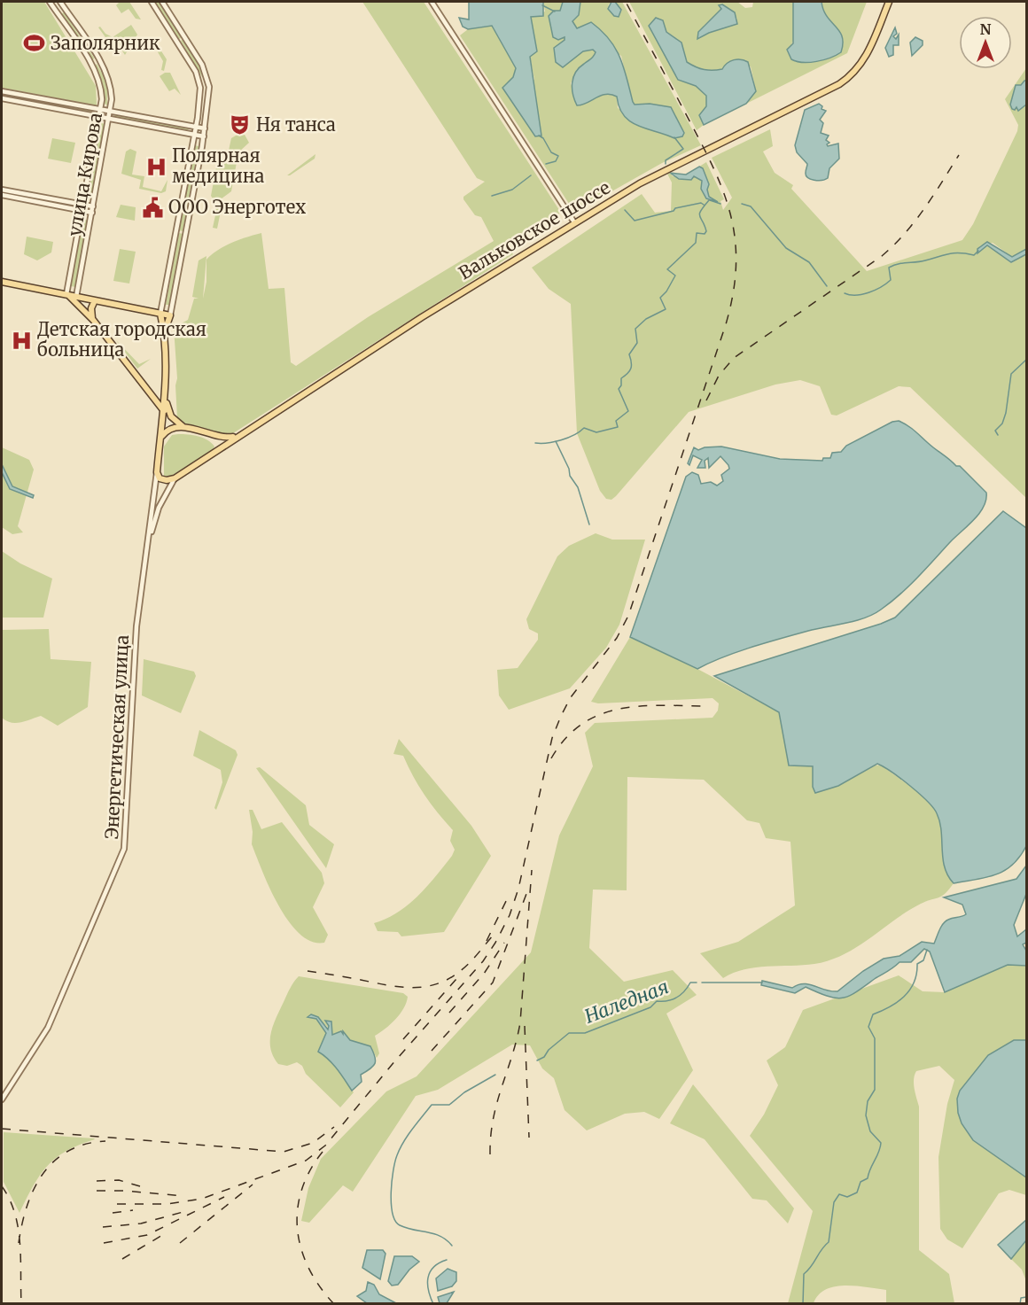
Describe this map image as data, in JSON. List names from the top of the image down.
{
  "streets": {
    "main road": ["Вальковское шоссе"],
    "street": ["улица Кирова", "Энергетическая улица"]
  },
  "crossings": [
    ["Вальковское шоссе", "Энергетическая улица"]
  ],
  "water": ["Наледная"],
  "places": {
    "sports": ["Заполярник"],
    "theatre": ["Ня танса"],
    "hospital": ["Полярная медицина", "Детская городская больница"],
    "public building": ["ООО Энерготех"]
  },
  "north": "top"
}
